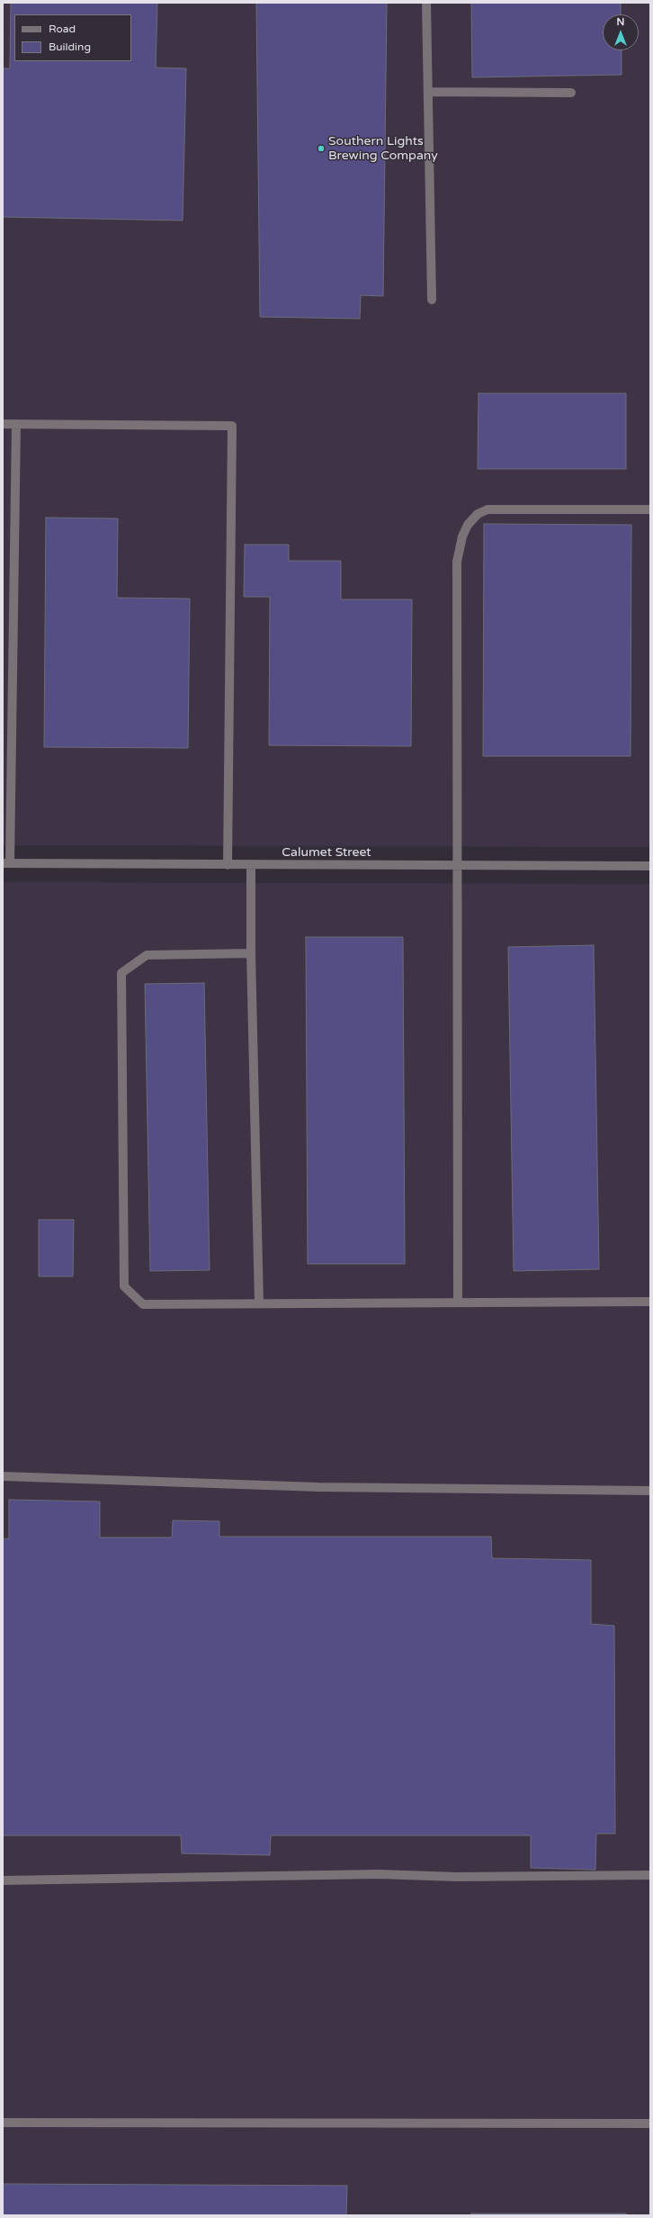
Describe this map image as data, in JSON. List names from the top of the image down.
{
  "streets": {
    "street": ["Calumet Street"]
  },
  "places": ["Southern Lights Brewing Company"],
  "legend": ["Road", "Building"],
  "north": "top"
}
